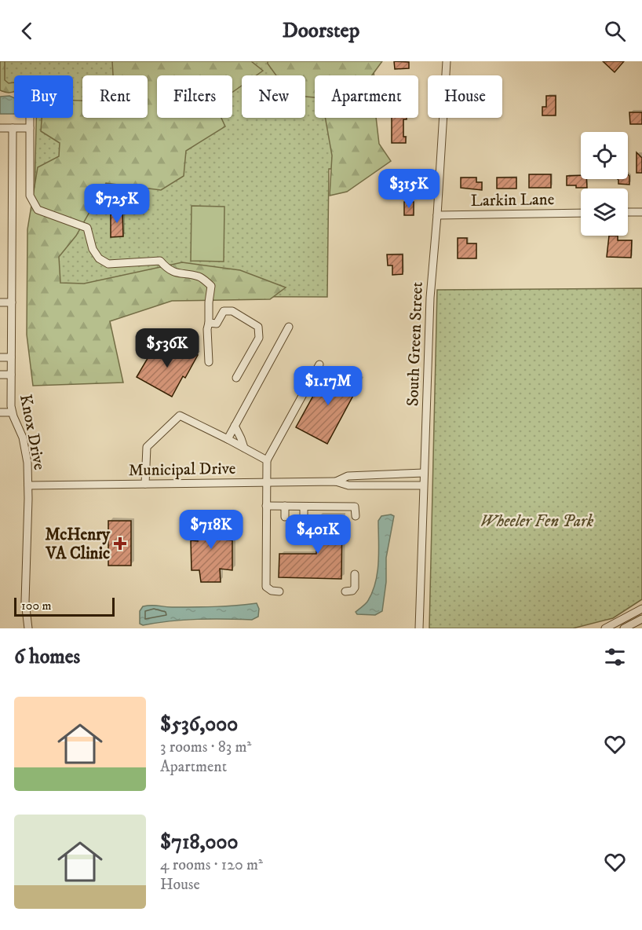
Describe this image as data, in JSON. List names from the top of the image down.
{
  "streets": {
    "street": [
      "Larkin Lane",
      "South Green Street",
      "Knox Drive",
      "Municipal Drive"
    ]
  },
  "crossings": [
    ["Larkin Lane", "South Green Street"],
    ["South Green Street", "Municipal Drive"],
    ["Knox Drive", "Municipal Drive"]
  ],
  "parks": ["Wheeler Fen Park"],
  "places": {
    "health": ["McHenry VA Clinic"]
  },
  "scale_bar": "100 m",
  "page": {
    "header": "Doorstep",
    "chip": [
      "Buy",
      "Rent",
      "Filters",
      "New",
      "Apartment",
      "House"
    ],
    "price": [
      "$315K",
      "$725K",
      "$536K",
      "$1.17M",
      "$718K",
      "$401K"
    ],
    "scale": "100 m",
    "heading": "6 homes",
    "list": [
      {
        "name": "$536,000",
        "note": "3 rooms · 83 m² · Apartment"
      },
      {
        "name": "$718,000",
        "note": "4 rooms · 120 m² · House"
      }
    ]
  }
}
